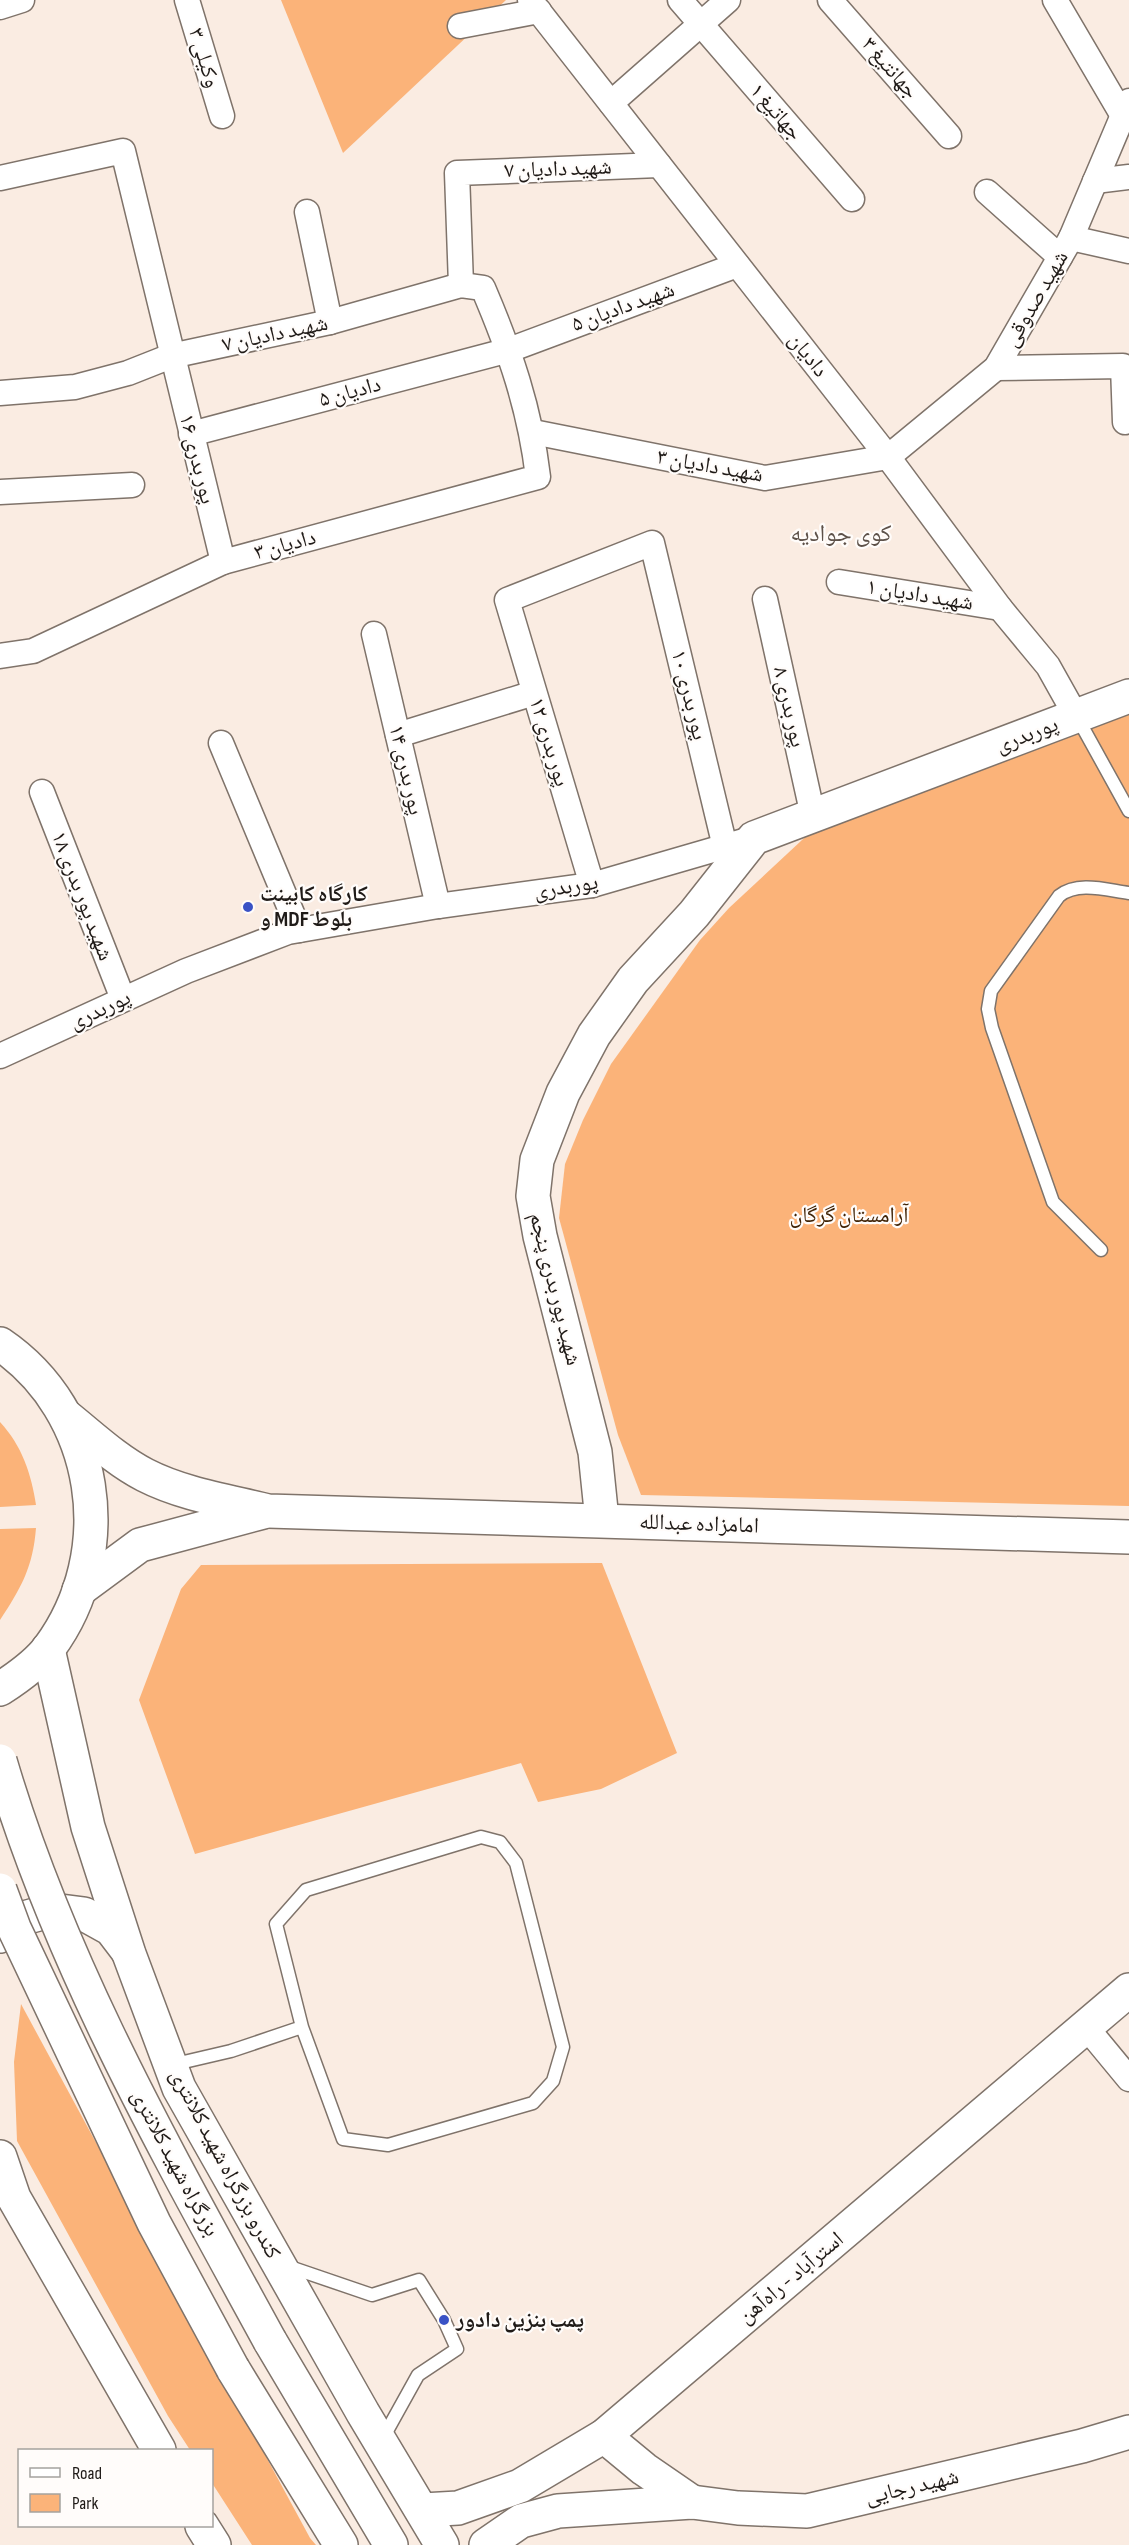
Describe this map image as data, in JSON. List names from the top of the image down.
{
  "streets": {
    "main road": [
      "پوربدری",
      "شهید پور بدری پنجم",
      "امامزاده عبدالله",
      "بزرگراه شهید کلانتری",
      "کندرو بزرگراه شهید کلانتری",
      "استرآباد - راه‌آهن",
      "شهید رجایی"
    ],
    "street": [
      "وکیلی ۳",
      "جهانتیغ ۳",
      "جهاتیغ ۱",
      "۷ شهید دادیان",
      "شهید صدوقی",
      "۵ شهید دادیان",
      "شهید دادیان ۷",
      "دادیان",
      "دادیان ۵",
      "پور بدری ۱۶",
      "۳ شهید دادیان",
      "دادیان ۳",
      "۱ شهید دادیان",
      "پور بدری ۱۰",
      "پور بدری ۸",
      "پور بدری ۱۲",
      "پور بدری ۱۴",
      "شهید پور بدری ۱۸"
    ]
  },
  "crossings": [
    ["۷ شهید دادیان", "شهید دادیان ۷"],
    ["۷ شهید دادیان", "دادیان"],
    ["شهید صدوقی", "دادیان"],
    ["شهید صدوقی", "۳ شهید دادیان"],
    ["۵ شهید دادیان", "دادیان"],
    ["۵ شهید دادیان", "دادیان ۵"],
    ["شهید دادیان ۷", "پور بدری ۱۶"],
    ["دادیان", "۳ شهید دادیان"],
    ["دادیان", "۱ شهید دادیان"],
    ["دادیان", "پوربدری"],
    ["دادیان ۵", "پور بدری ۱۶"],
    ["پور بدری ۱۶", "دادیان ۳"],
    ["۳ شهید دادیان", "دادیان ۳"],
    ["پور بدری ۱۰", "پوربدری"],
    ["پور بدری ۱۰", "پور بدری ۱۲"],
    ["پور بدری ۱۰", "شهید پور بدری پنجم"],
    ["پور بدری ۸", "پوربدری"],
    ["پوربدری", "پور بدری ۱۲"],
    ["پوربدری", "پور بدری ۱۴"],
    ["پوربدری", "شهید پور بدری ۱۸"],
    ["پوربدری", "شهید پور بدری پنجم"],
    ["شهید پور بدری پنجم", "امامزاده عبدالله"],
    ["کندرو بزرگراه شهید کلانتری", "استرآباد - راه‌آهن"],
    ["استرآباد - راه‌آهن", "شهید رجایی"]
  ],
  "districts": ["کوی جوادیه"],
  "parks": ["آرامستان گرگان"],
  "places": ["کارگاه کابینت و MDF بلوط", "پمپ بنزین دادور"],
  "legend": ["Road", "Park"]
}
